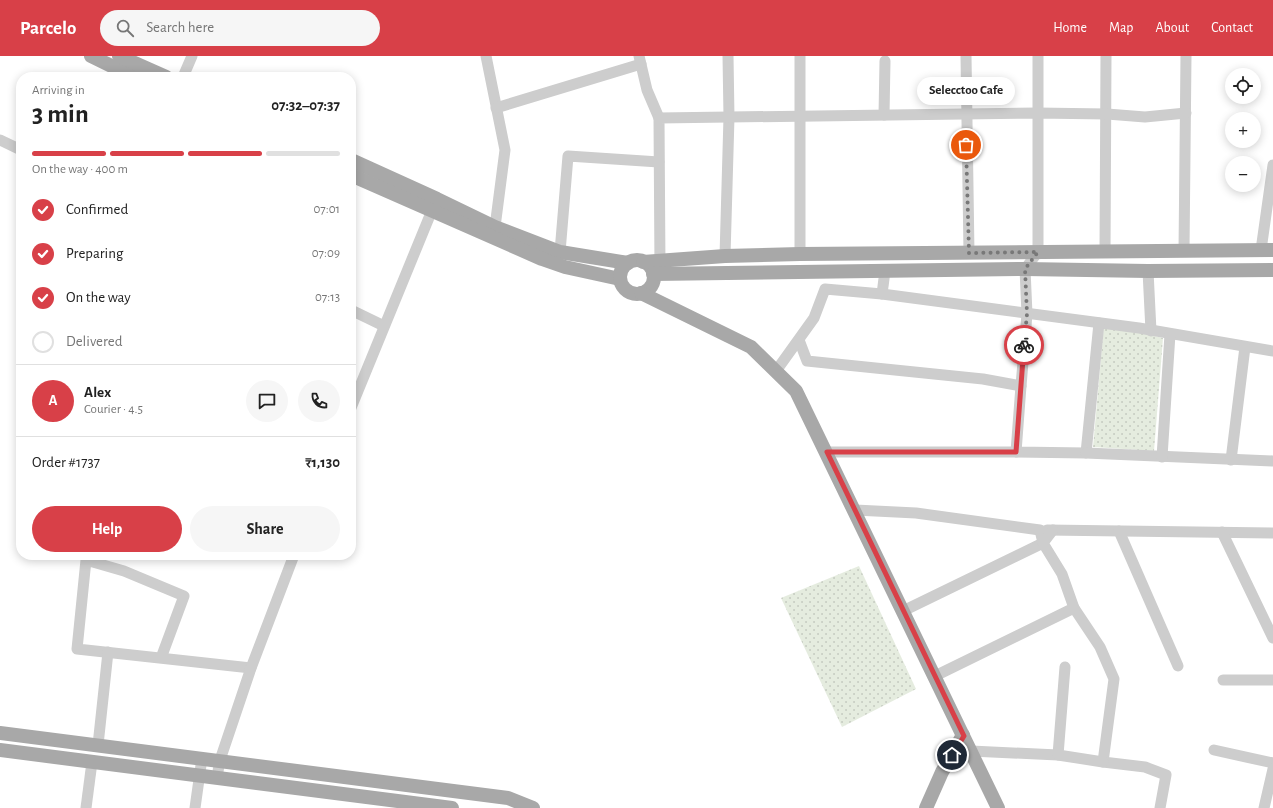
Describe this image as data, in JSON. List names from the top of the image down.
{
  "places": ["Selecctoo Cafe"],
  "page": {
    "header": "Parcelo",
    "search": "Search here",
    "nav": [
      "Home",
      "Map",
      "About",
      "Contact"
    ],
    "map_buttons": ["+", "−"],
    "heading": ["3 min", "Arriving in", "07:32–07:37"],
    "panel": [
      "Alex",
      "Courier · 4.5",
      "Order #1737",
      "₹1,130"
    ],
    "bubble": "Selecctoo Cafe",
    "bar": "On the way · 400 m",
    "list": [
      ["Confirmed", "07:01"],
      ["Preparing", "07:09"],
      ["On the way", "07:13"],
      "Delivered"
    ],
    "round": "A",
    "buttons": ["Help", "Share"]
  }
}
